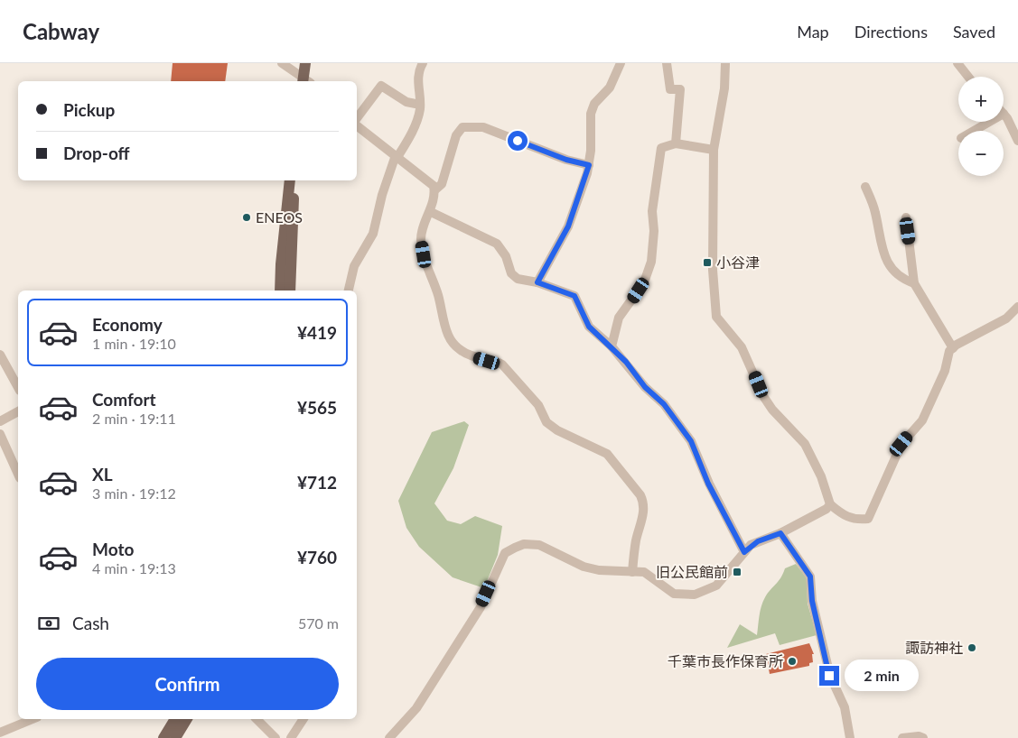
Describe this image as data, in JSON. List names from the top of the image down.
{
  "places": {
    "other": ["ENEOS", "諏訪神社", "千葉市長作保育所"],
    "transit": ["小谷津", "旧公民館前"]
  },
  "page": {
    "header": "Cabway",
    "nav": ["Map", "Directions", "Saved"],
    "map_buttons": ["+", "−"],
    "banner": ["Pickup", "Drop-off"],
    "list": [
      {
        "name": "Economy",
        "note": "1 min · 19:10",
        "value": "¥419"
      },
      {
        "name": "Comfort",
        "note": "2 min · 19:11",
        "value": "¥565"
      },
      {
        "name": "XL",
        "note": "3 min · 19:12",
        "value": "¥712"
      },
      {
        "name": "Moto",
        "note": "4 min · 19:13",
        "value": "¥760"
      }
    ],
    "pay": ["Cash", "570 m"],
    "buttons": "Confirm",
    "bubble": "2 min"
  }
}
